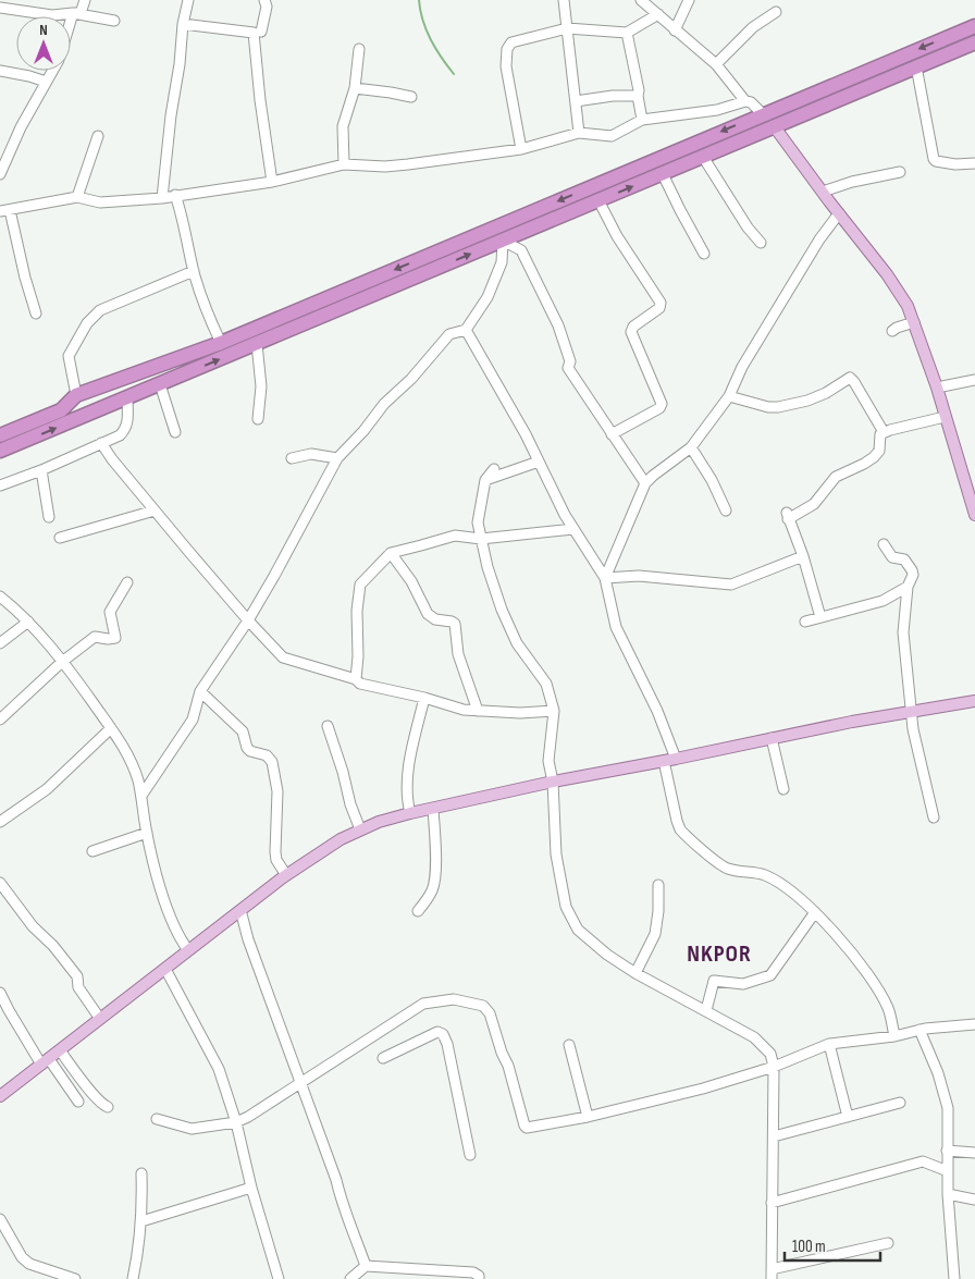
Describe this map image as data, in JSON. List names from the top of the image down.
{
  "districts": ["NKPOR"],
  "scale_bar": "100 m",
  "north": "top"
}
